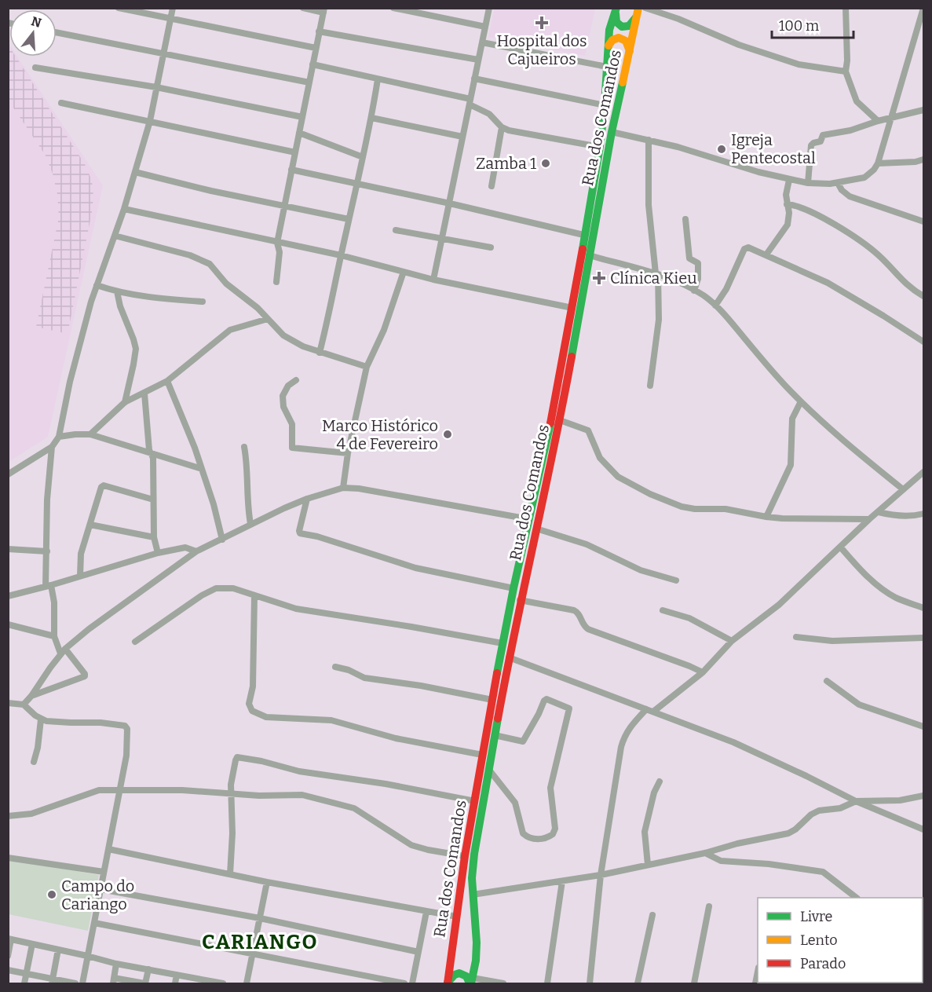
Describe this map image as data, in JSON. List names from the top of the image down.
{
  "streets": {
    "main road": ["Rua dos Comandos"]
  },
  "districts": ["CARIANGO"],
  "places": {
    "health": ["Hospital dos Cajueiros", "Clínica Kieu"],
    "other": [
      "Igreja Pentecostal",
      "Zamba 1",
      "Marco Histórico 4 de Fevereiro",
      "Campo do Cariango"
    ]
  },
  "legend": ["Livre", "Lento", "Parado"],
  "scale_bar": "100 m",
  "north": "top"
}
